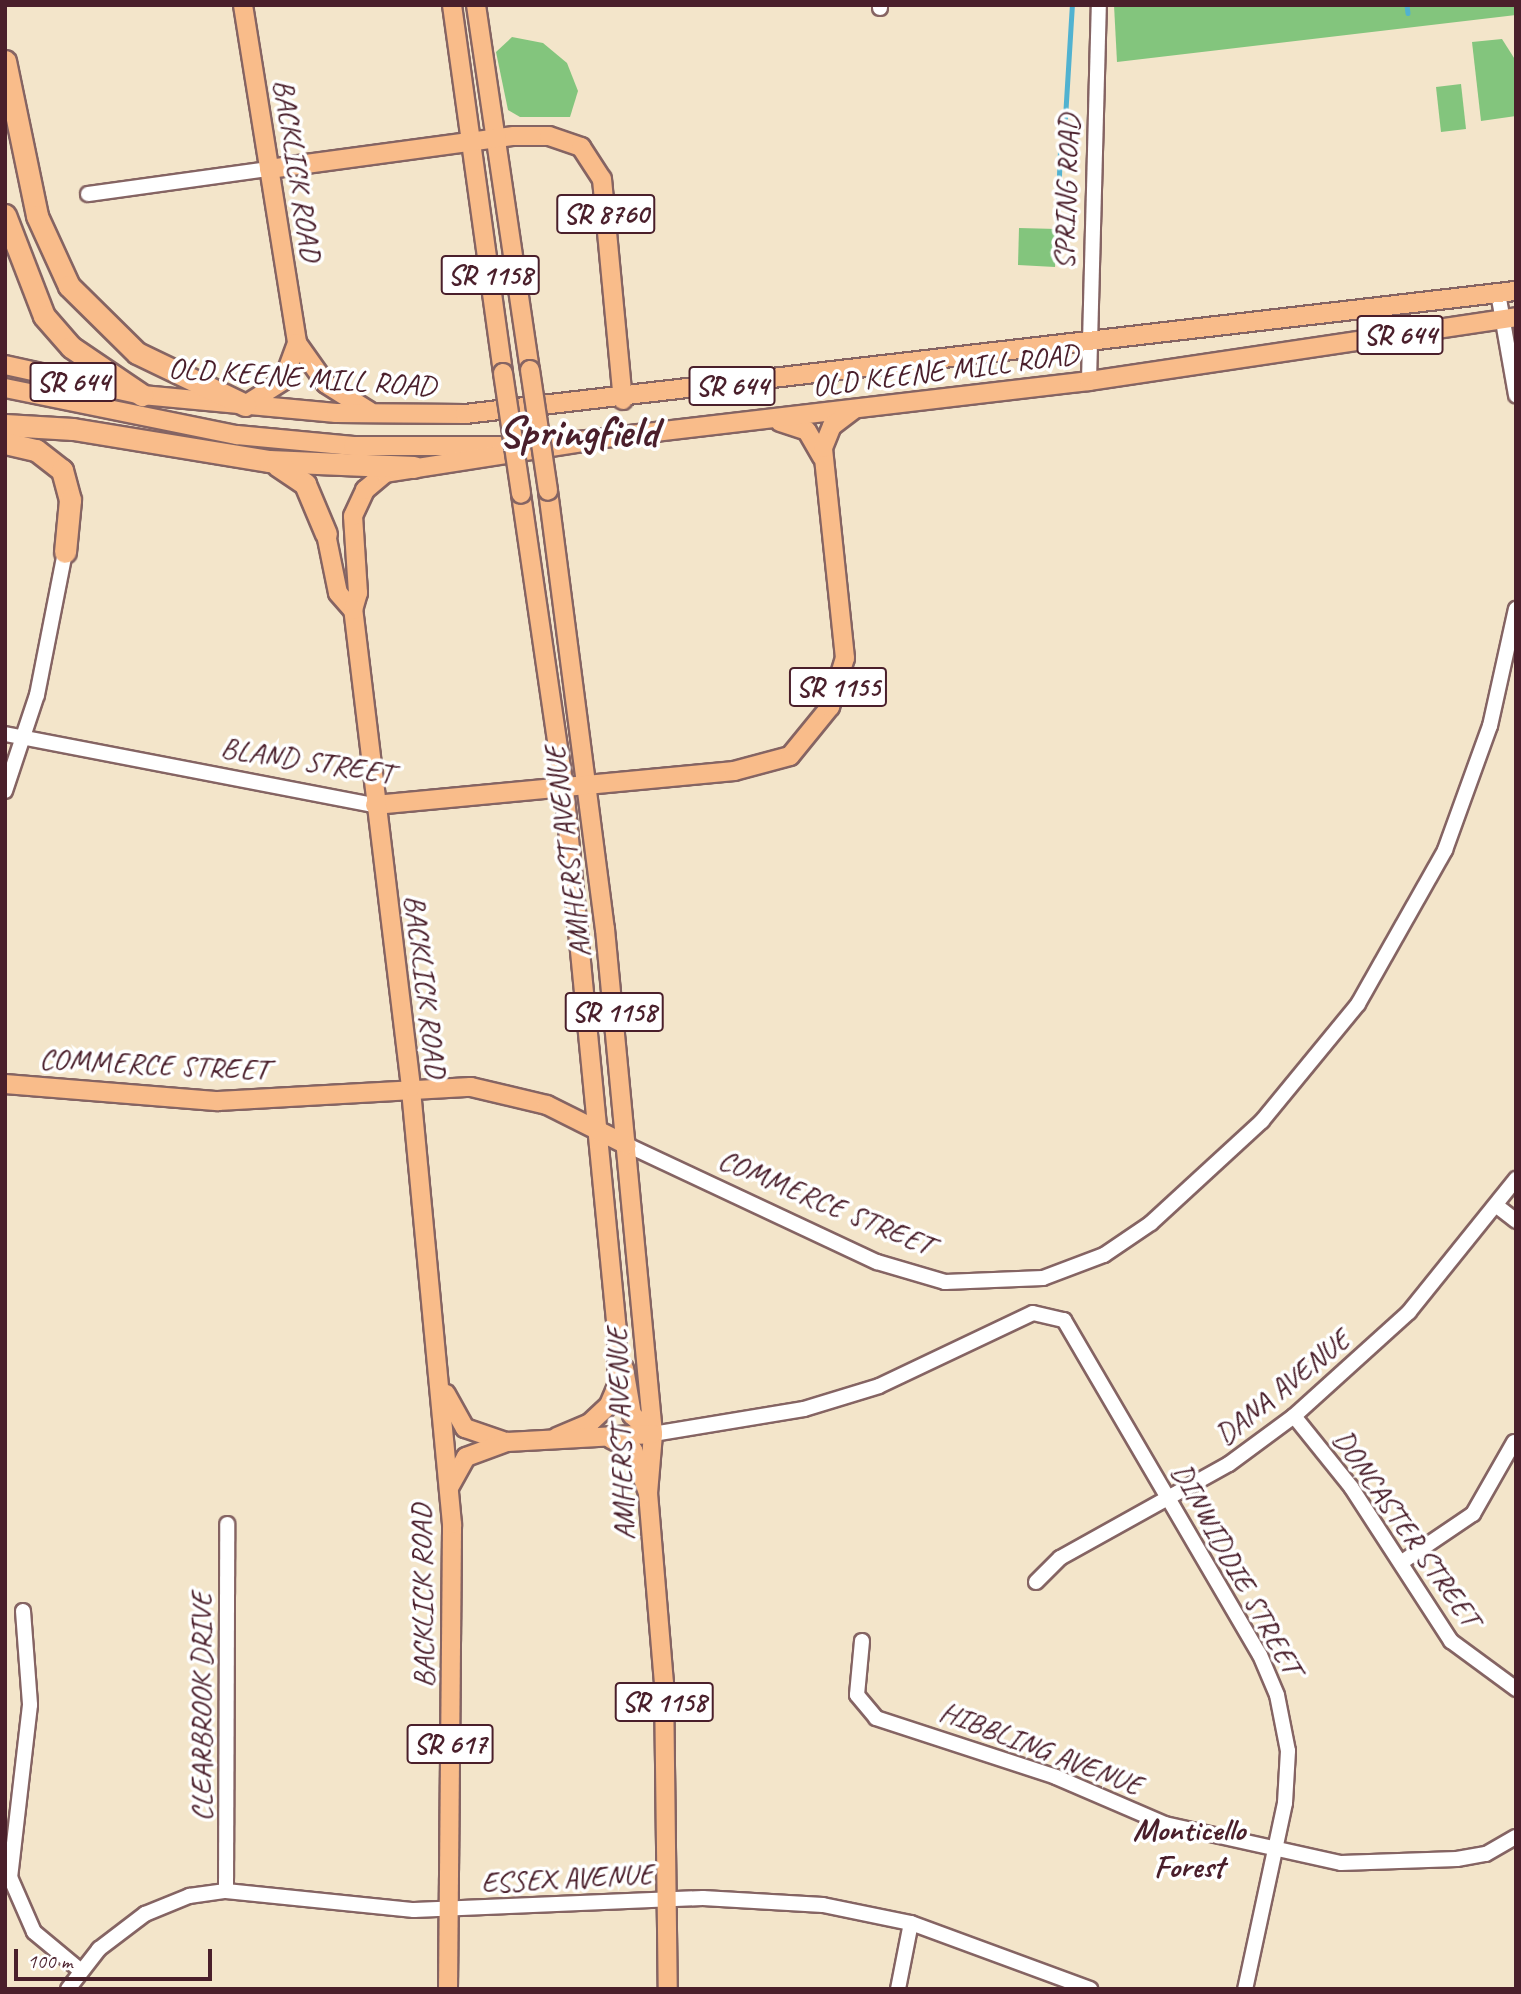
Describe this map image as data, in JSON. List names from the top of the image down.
{
  "streets": {
    "main road": [
      "BACKLICK ROAD",
      "SR 8760",
      "SR 1158",
      "SR 644",
      "OLD KEENE MILL ROAD",
      "SR 1155",
      "BLAND STREET",
      "AMHERST AVENUE",
      "COMMERCE STREET",
      "SR 617"
    ],
    "street": [
      "SPRING ROAD",
      "DANA AVENUE",
      "DONCASTER STREET",
      "DINWIDDIE STREET",
      "CLEARBROOK DRIVE",
      "HIBBLING AVENUE",
      "ESSEX AVENUE"
    ]
  },
  "crossings": [
    ["BACKLICK ROAD", "SR 8760"],
    ["BACKLICK ROAD", "OLD KEENE MILL ROAD"],
    ["BACKLICK ROAD", "BLAND STREET"],
    ["BACKLICK ROAD", "COMMERCE STREET"],
    ["BACKLICK ROAD", "ESSEX AVENUE"],
    ["SPRING ROAD", "OLD KEENE MILL ROAD"],
    ["SR 8760", "OLD KEENE MILL ROAD"],
    ["SR 8760", "AMHERST AVENUE"],
    ["BLAND STREET", "AMHERST AVENUE"],
    ["AMHERST AVENUE", "COMMERCE STREET"],
    ["AMHERST AVENUE", "DINWIDDIE STREET"],
    ["AMHERST AVENUE", "ESSEX AVENUE"],
    ["DANA AVENUE", "DONCASTER STREET"],
    ["DANA AVENUE", "DINWIDDIE STREET"],
    ["DINWIDDIE STREET", "HIBBLING AVENUE"],
    ["CLEARBROOK DRIVE", "ESSEX AVENUE"]
  ],
  "districts": ["Springfield", "Monticello Forest"],
  "scale_bar": "100 m"
}
